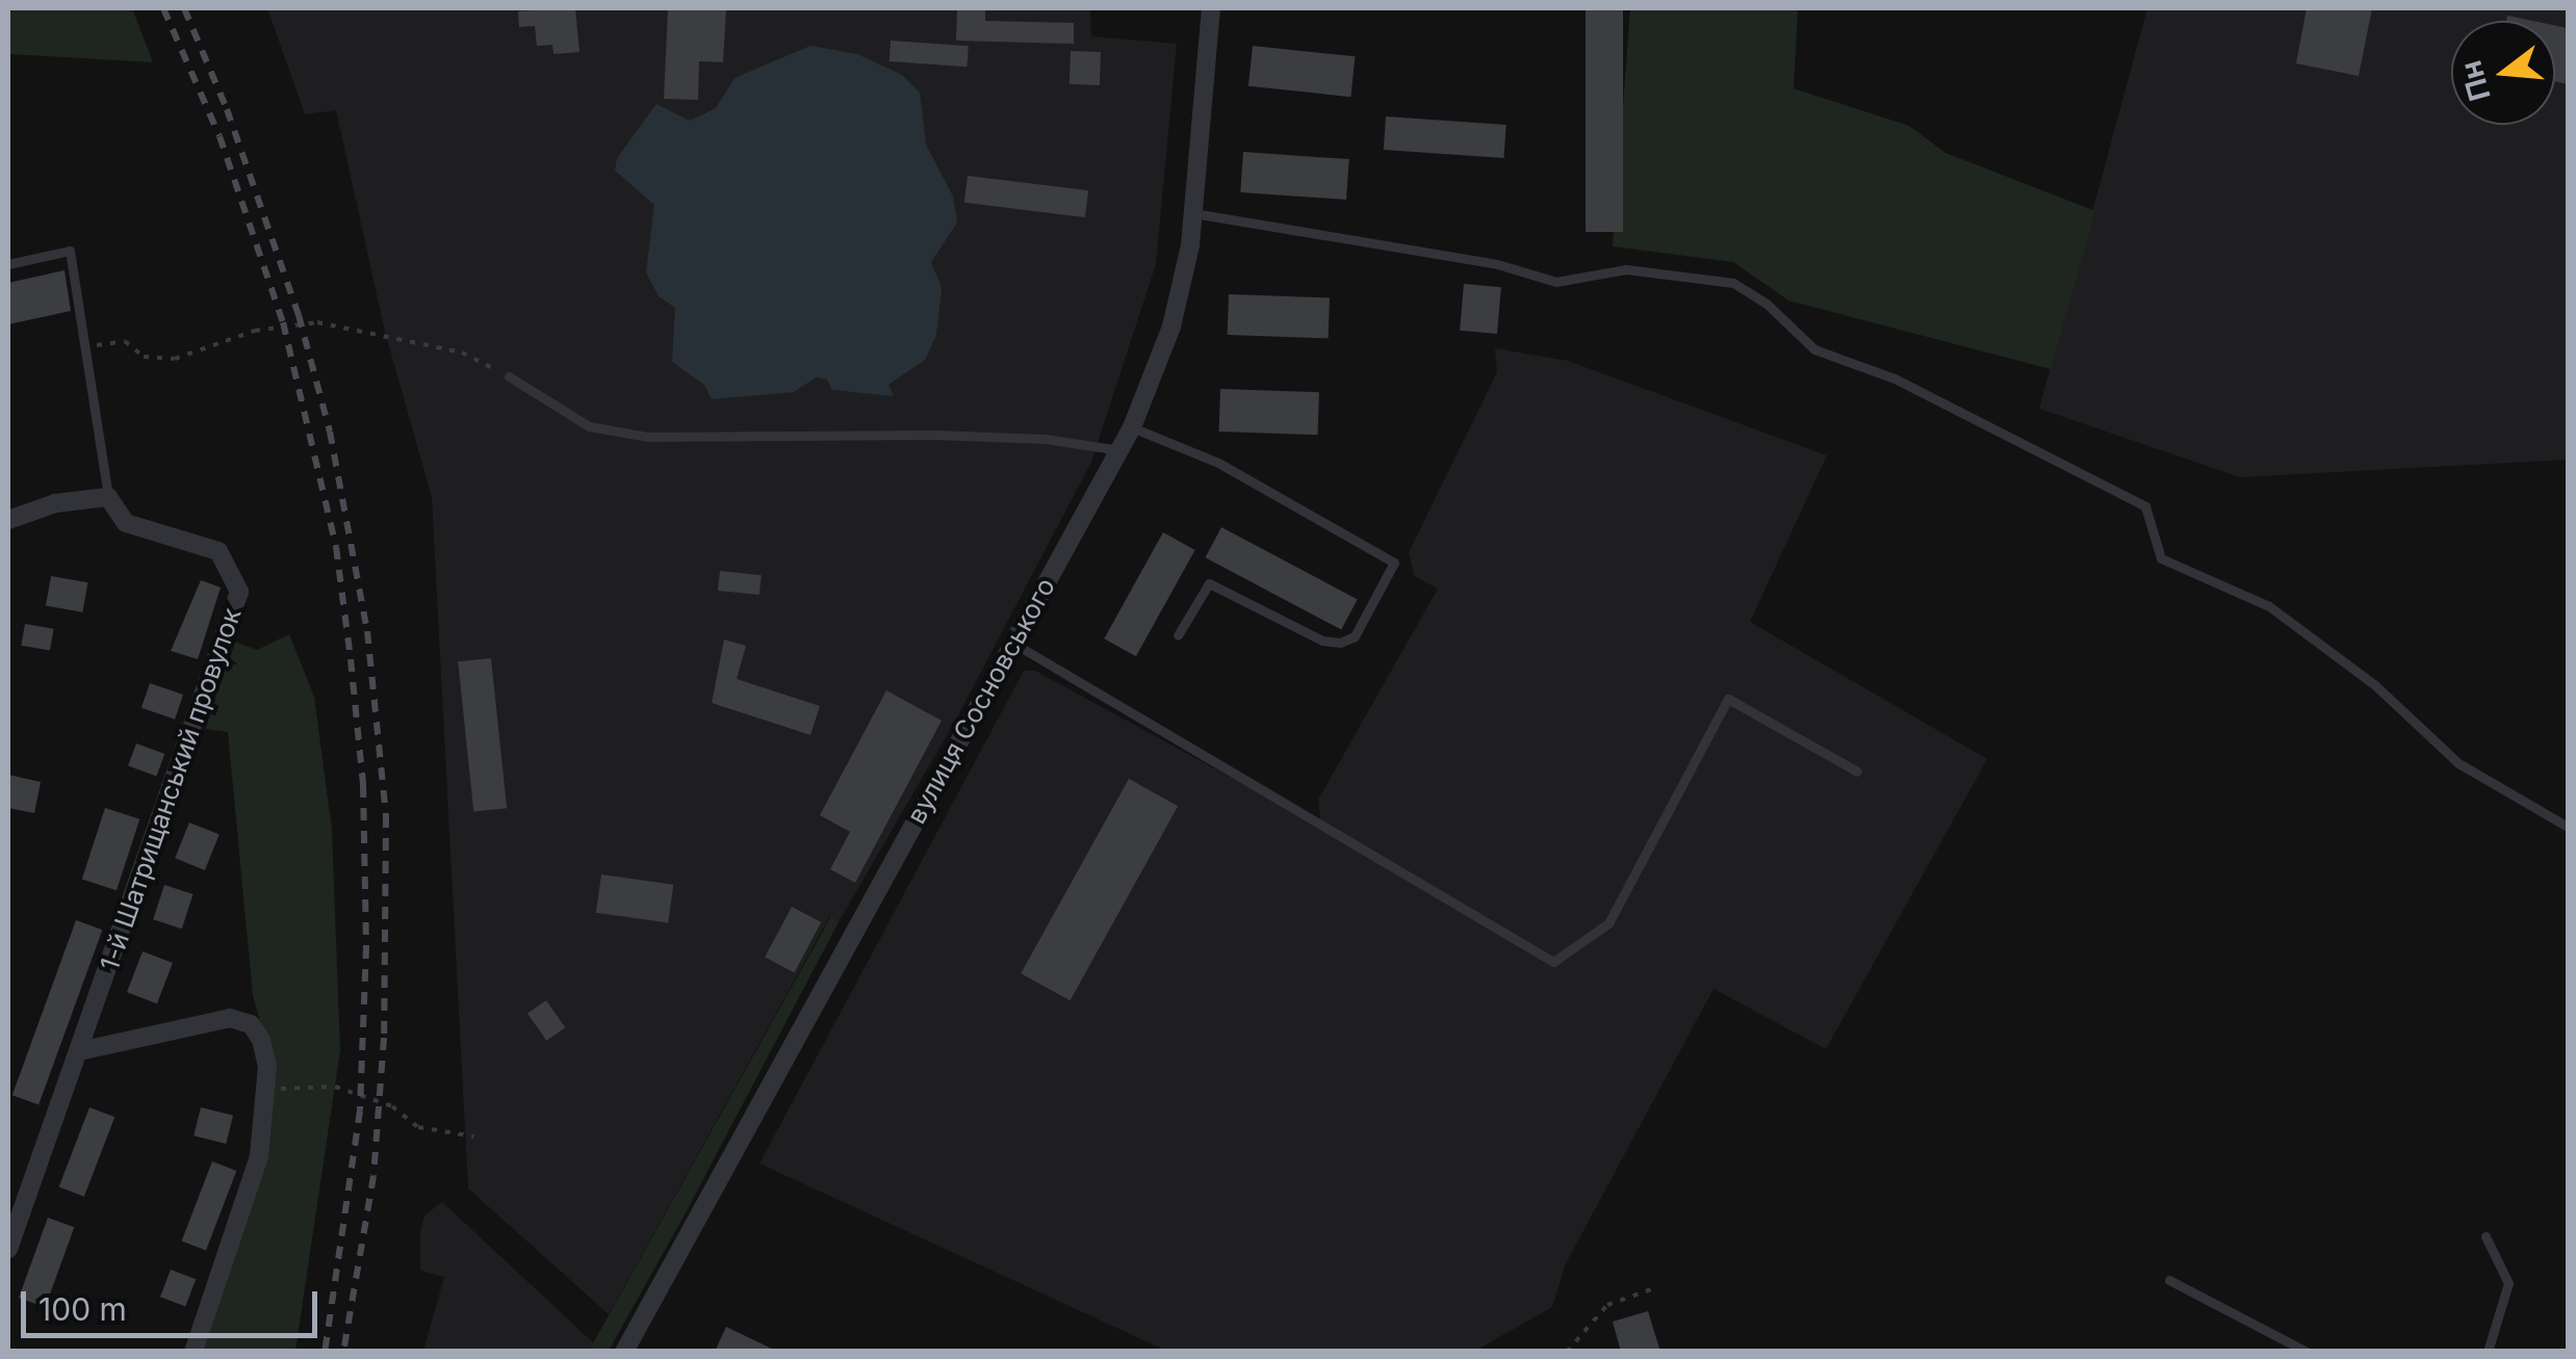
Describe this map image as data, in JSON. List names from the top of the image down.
{
  "streets": {
    "street": ["вулиця Сосновського", "1-й Шатрищанський провулок"]
  },
  "scale_bar": "100 m",
  "north": "left"
}
